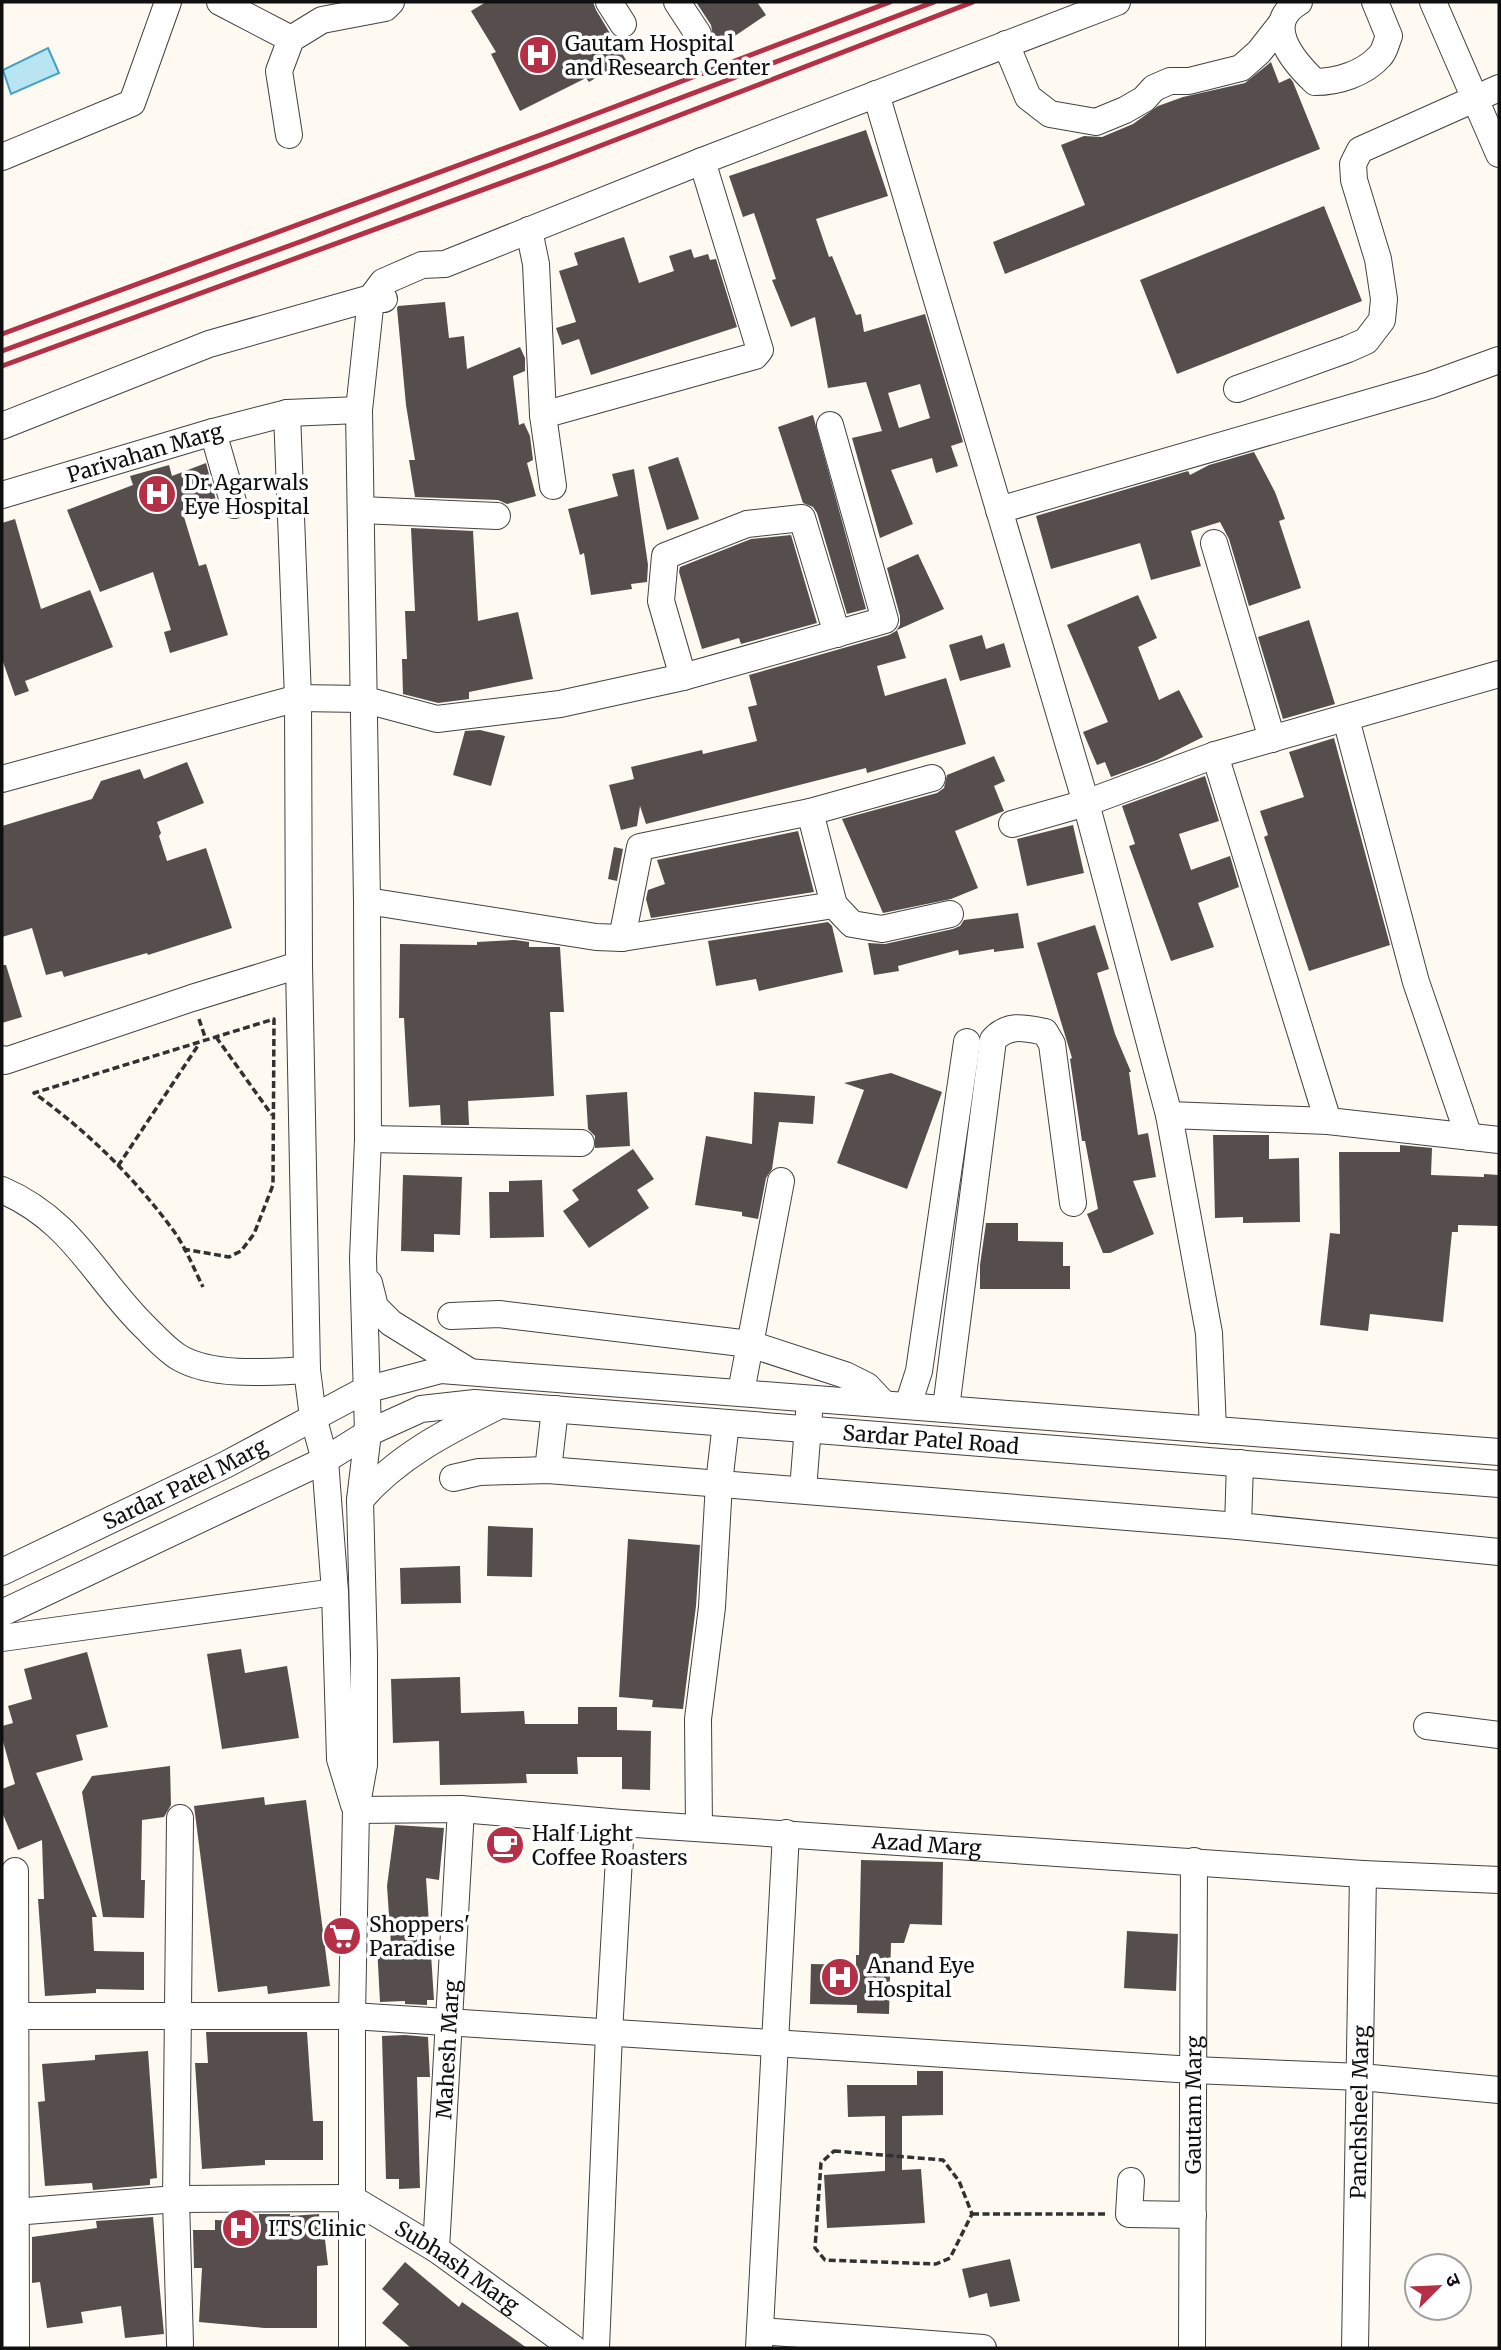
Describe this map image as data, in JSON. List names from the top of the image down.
{
  "streets": {
    "street": [
      "Parivahan Marg",
      "Sardar Patel Road",
      "Sardar Patel Marg",
      "Azad Marg",
      "Mahesh Marg",
      "Gautam Marg",
      "Panchsheel Marg",
      "Subhash Marg"
    ]
  },
  "crossings": [
    ["Sardar Patel Road", "Sardar Patel Marg"],
    ["Azad Marg", "Mahesh Marg"],
    ["Azad Marg", "Gautam Marg"],
    ["Azad Marg", "Panchsheel Marg"],
    ["Mahesh Marg", "Subhash Marg"]
  ],
  "places": {
    "hospital": [
      "Gautam Hospital and Research Center",
      "Dr Agarwals Eye Hospital",
      "Anand Eye Hospital",
      "ITS Clinic"
    ],
    "cafe": ["Half Light Coffee Roasters"],
    "supermarket": ["Shoppers' Paradise"]
  },
  "north": "top right"
}
